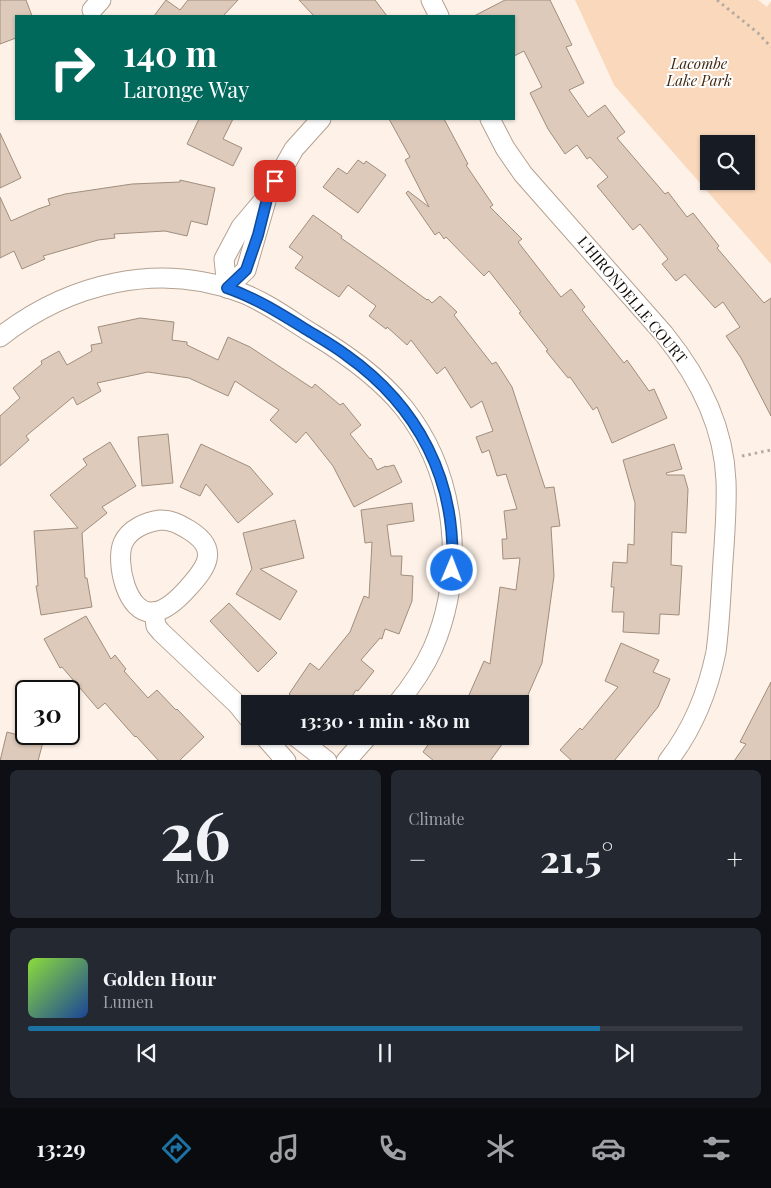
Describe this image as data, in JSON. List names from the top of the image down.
{
  "streets": {
    "street": ["L'HIRONDELLE COURT"]
  },
  "parks": ["Lacombe Lake Park"],
  "page": {
    "turn": ["140 m", "Laronge Way"],
    "limit": "30",
    "trip": "13:30 · 1 min · 180 m",
    "tile": [
      ["26", "km/h"],
      "Climate"
    ],
    "heat": ["−", "21.5°", "+"],
    "song": ["Golden Hour", "Lumen"],
    "tabs": "13:29"
  }
}
